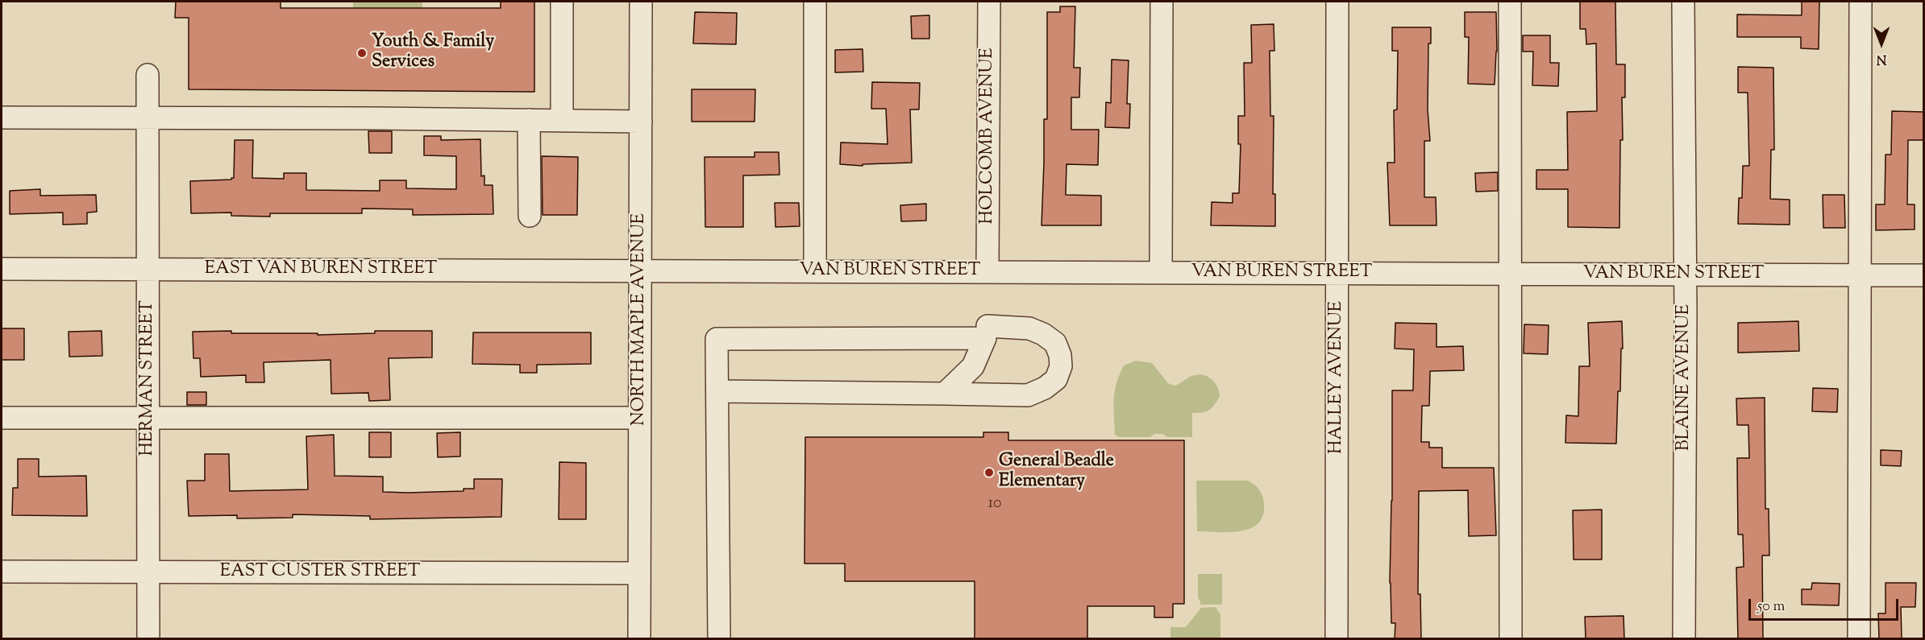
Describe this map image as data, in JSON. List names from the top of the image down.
{
  "streets": {
    "street": [
      "HOLCOMB AVENUE",
      "EAST VAN BUREN STREET",
      "VAN BUREN STREET",
      "NORTH MAPLE AVENUE",
      "HALLEY AVENUE",
      "BLAINE AVENUE",
      "HERMAN STREET",
      "EAST CUSTER STREET"
    ]
  },
  "crossings": [
    ["HOLCOMB AVENUE", "VAN BUREN STREET"],
    ["EAST VAN BUREN STREET", "VAN BUREN STREET"],
    ["EAST VAN BUREN STREET", "NORTH MAPLE AVENUE"],
    ["EAST VAN BUREN STREET", "HERMAN STREET"],
    ["VAN BUREN STREET", "NORTH MAPLE AVENUE"],
    ["VAN BUREN STREET", "HALLEY AVENUE"],
    ["VAN BUREN STREET", "BLAINE AVENUE"],
    ["NORTH MAPLE AVENUE", "EAST CUSTER STREET"],
    ["HERMAN STREET", "EAST CUSTER STREET"]
  ],
  "places": ["Youth & Family Services", "General Beadle Elementary"],
  "house_numbers": ["10"],
  "scale_bar": "50 m",
  "north": "bottom"
}
